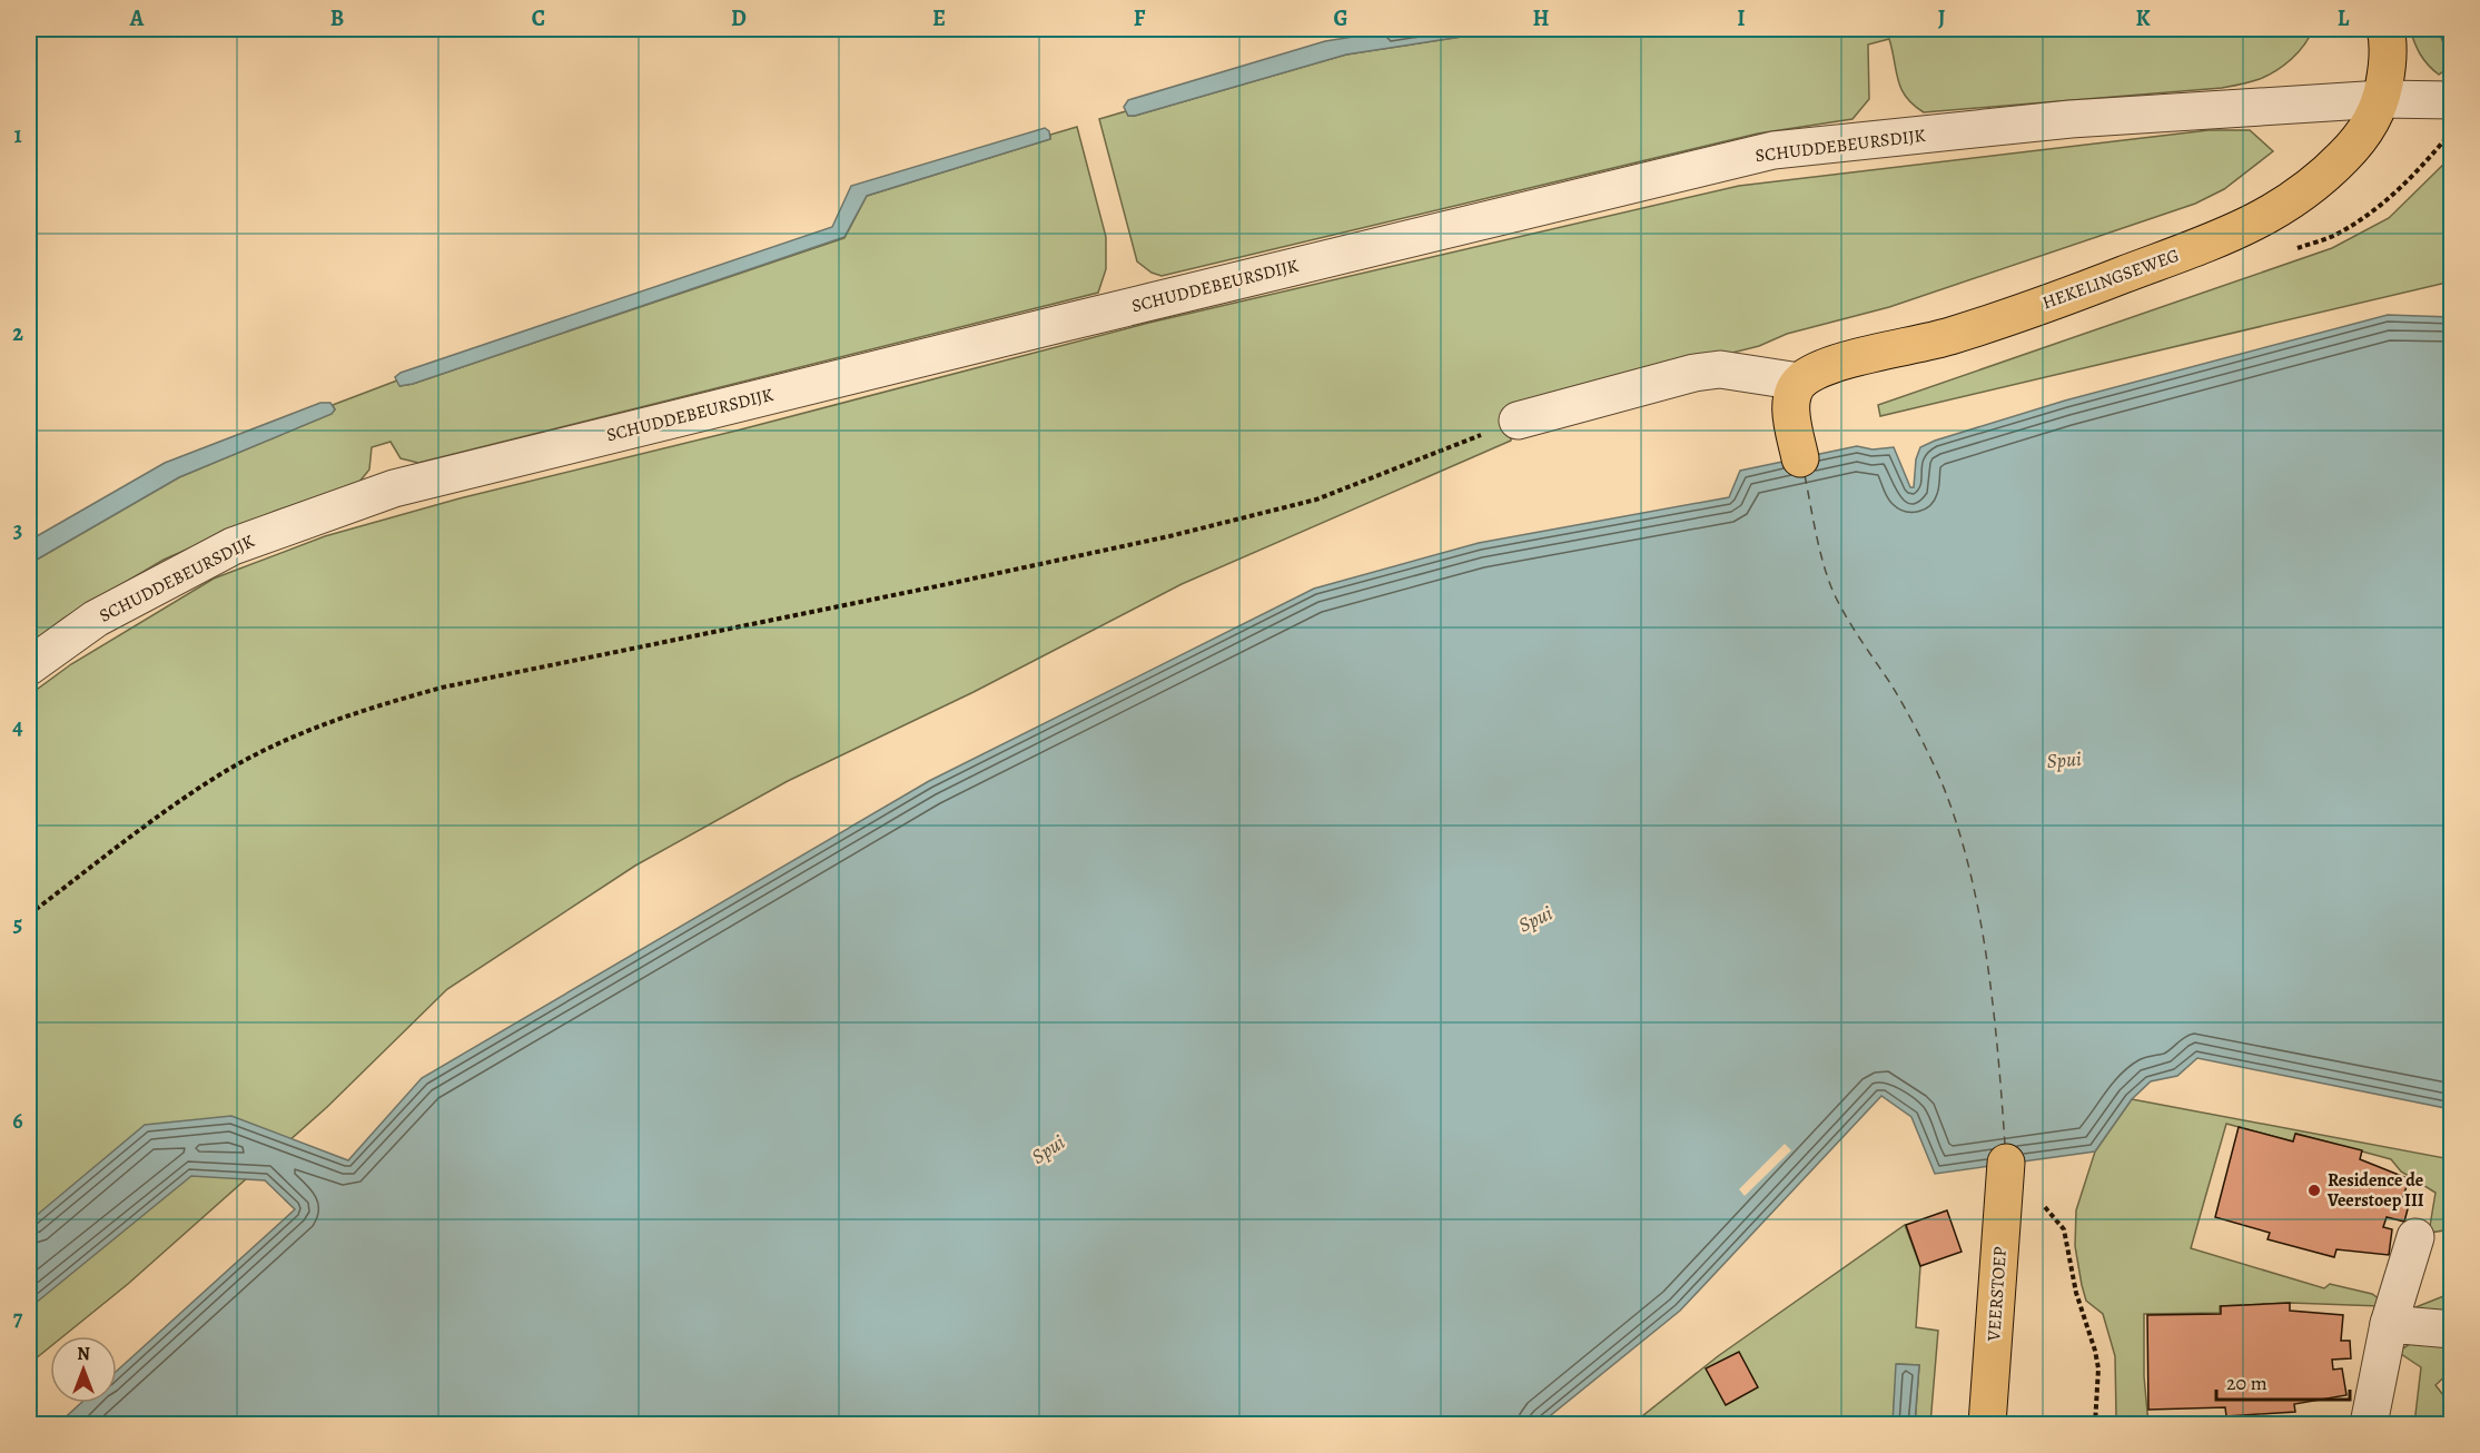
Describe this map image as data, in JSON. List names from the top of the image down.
{
  "streets": {
    "main road": ["HEKELINGSEWEG", "VEERSTOEP"],
    "street": ["SCHUDDEBEURSDIJK"]
  },
  "crossings": [
    ["SCHUDDEBEURSDIJK", "HEKELINGSEWEG"]
  ],
  "water": ["Spui"],
  "places": ["Residence de Veerstoep III"],
  "scale_bar": "20 m",
  "north": "top",
  "grid": {
    "columns": [
      "A",
      "B",
      "C",
      "D",
      "E",
      "F",
      "G",
      "H",
      "I",
      "J",
      "K",
      "L"
    ],
    "rows": [
      "1",
      "2",
      "3",
      "4",
      "5",
      "6",
      "7"
    ]
  }
}
